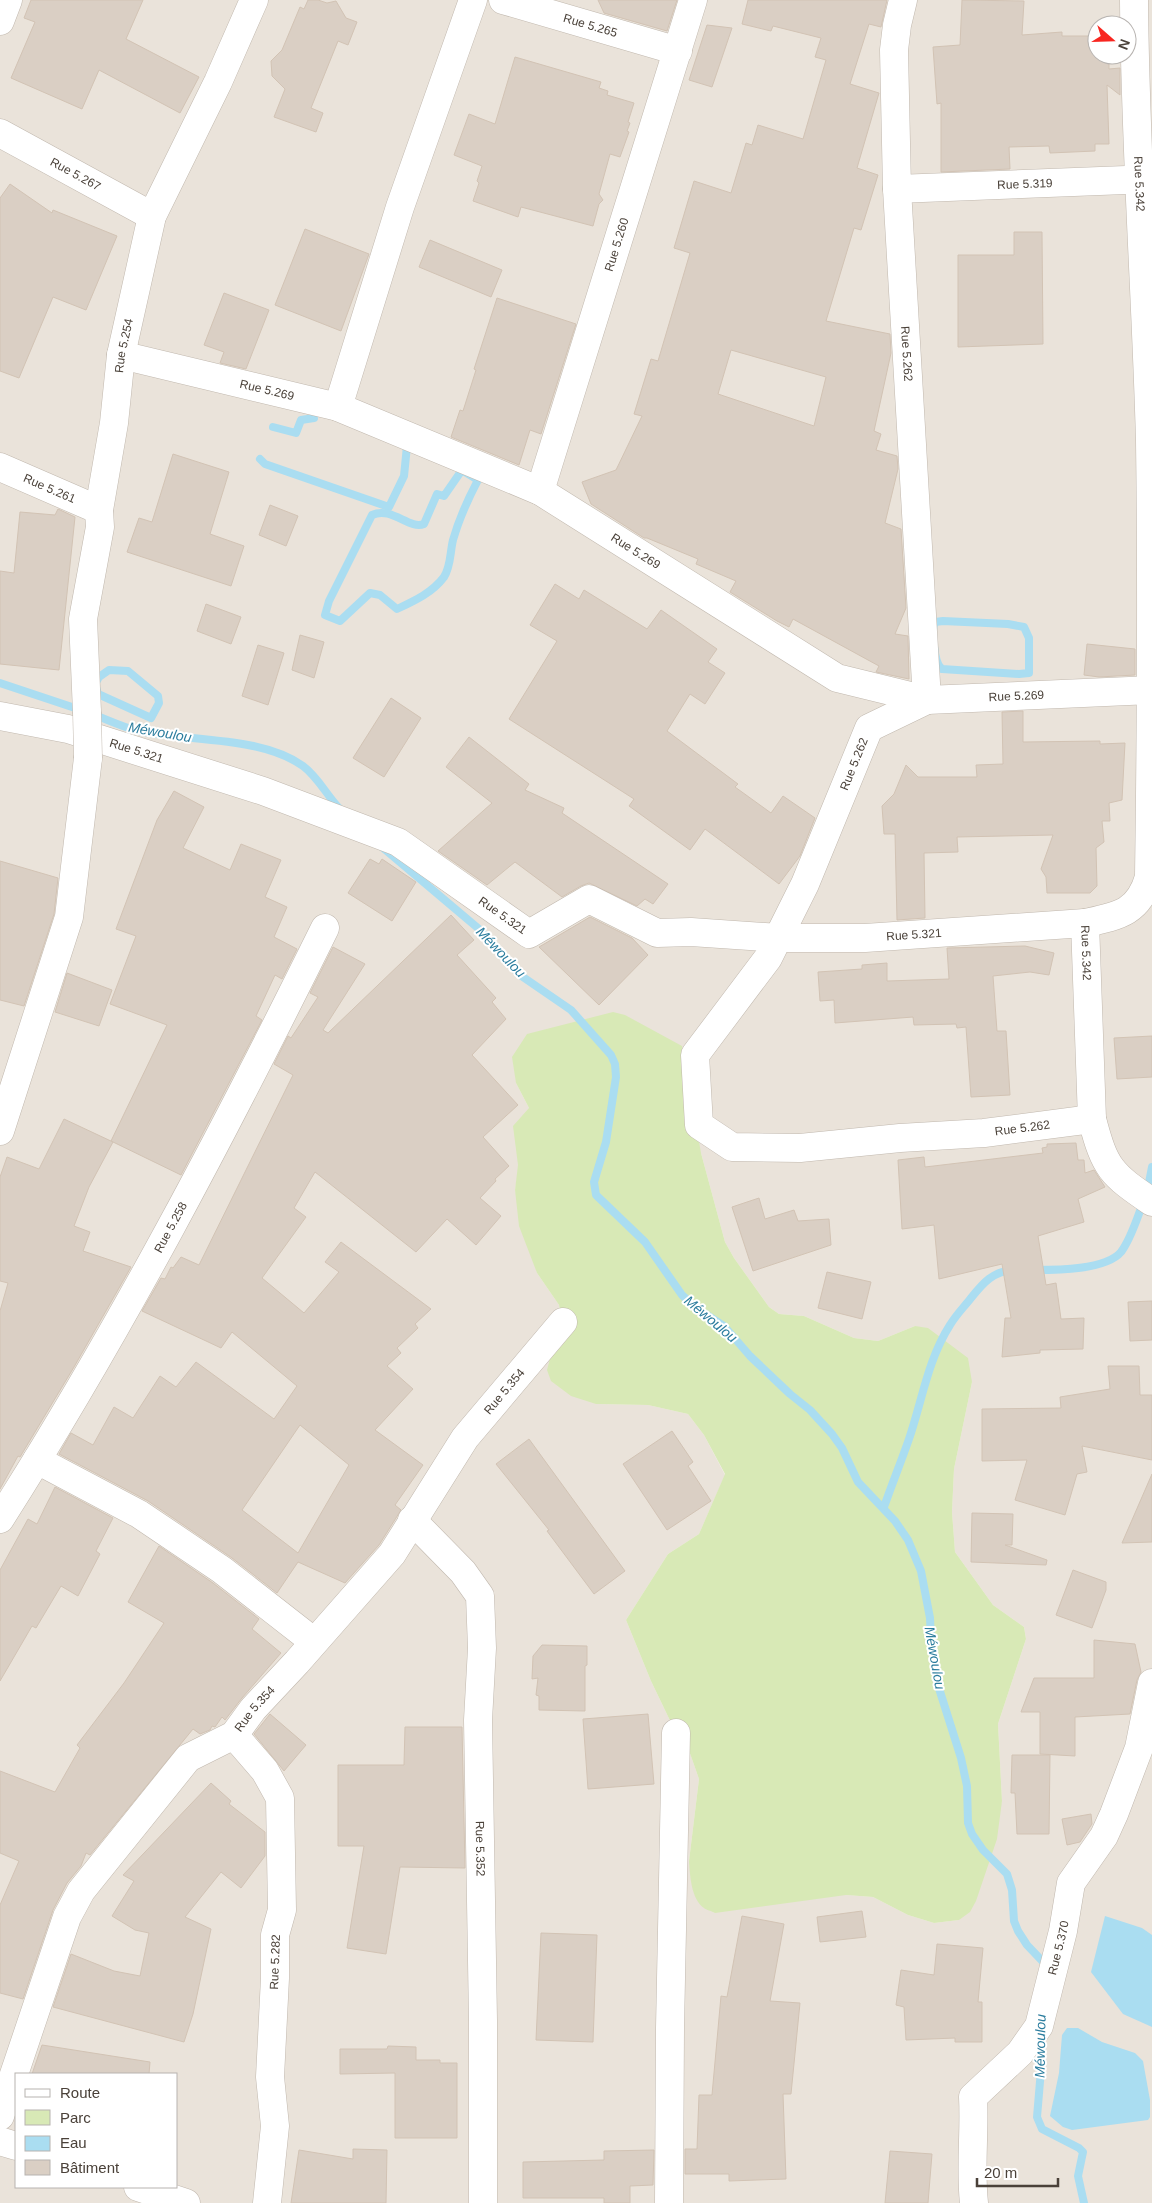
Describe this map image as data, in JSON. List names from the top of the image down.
{
  "streets": {
    "street": [
      "Rue 5.265",
      "Rue 5.267",
      "Rue 5.342",
      "Rue 5.319",
      "Rue 5.260",
      "Rue 5.254",
      "Rue 5.262",
      "Rue 5.269",
      "Rue 5.261",
      "Rue 5.321",
      "Rue 5.258",
      "Rue 5.354",
      "Rue 5.352",
      "Rue 5.370",
      "Rue 5.282"
    ]
  },
  "crossings": [
    ["Rue 5.265", "Rue 5.260"],
    ["Rue 5.267", "Rue 5.254"],
    ["Rue 5.342", "Rue 5.319"],
    ["Rue 5.342", "Rue 5.262"],
    ["Rue 5.342", "Rue 5.269"],
    ["Rue 5.342", "Rue 5.321"],
    ["Rue 5.319", "Rue 5.262"],
    ["Rue 5.260", "Rue 5.269"],
    ["Rue 5.254", "Rue 5.269"],
    ["Rue 5.254", "Rue 5.261"],
    ["Rue 5.262", "Rue 5.269"],
    ["Rue 5.262", "Rue 5.321"],
    ["Rue 5.354", "Rue 5.352"],
    ["Rue 5.354", "Rue 5.282"]
  ],
  "water": ["Méwoulou"],
  "legend": [
    "Route",
    "Parc",
    "Eau",
    "Bâtiment"
  ],
  "scale_bar": "20 m",
  "north": "right"
}
